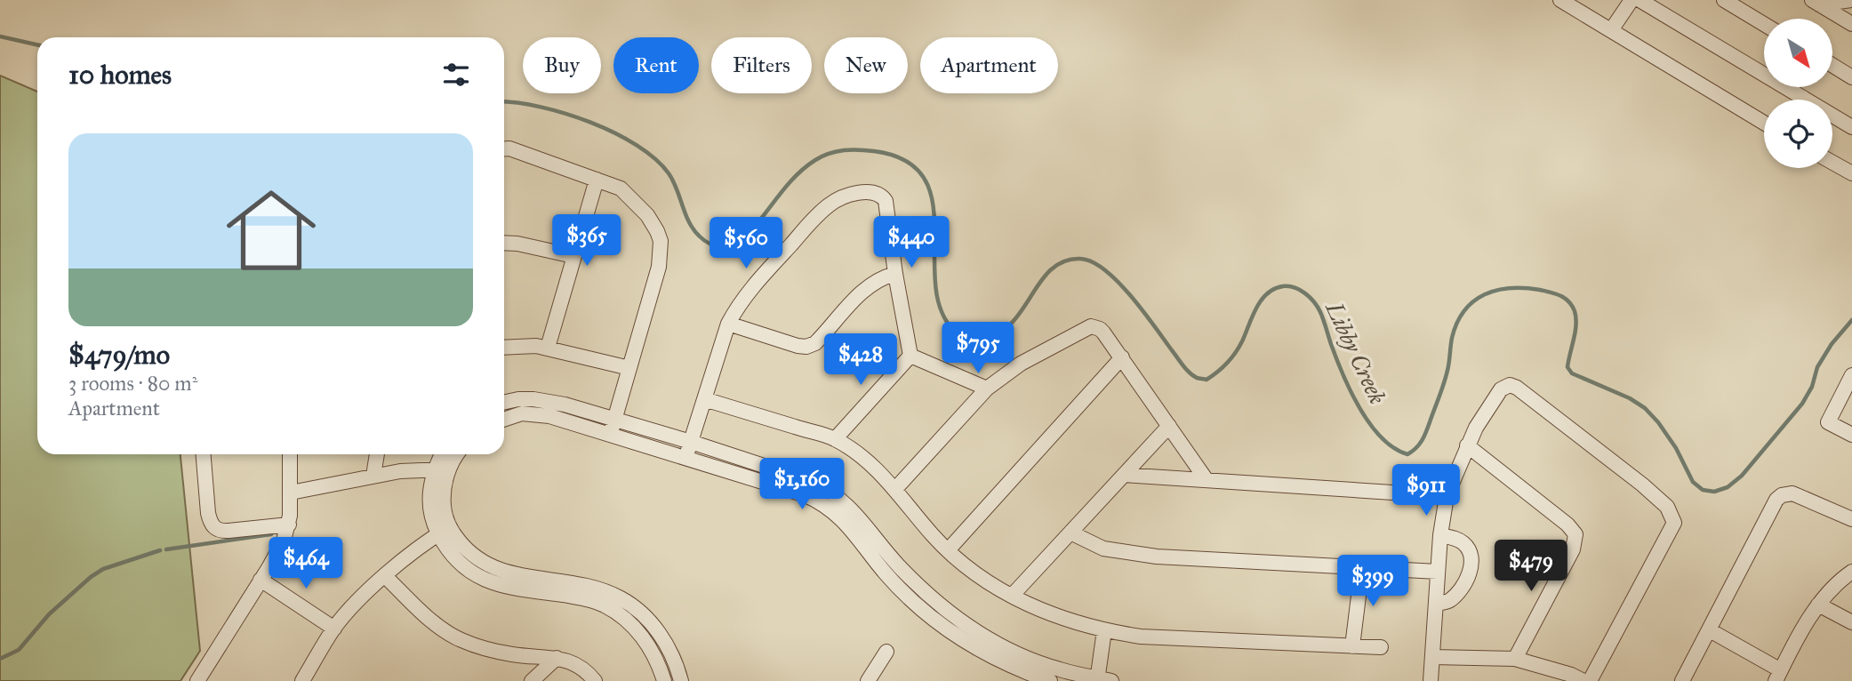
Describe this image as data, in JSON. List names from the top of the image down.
{
  "water": ["Libby Creek"],
  "north": "bottom right",
  "page": {
    "chip": [
      "Buy",
      "Rent",
      "Filters",
      "New",
      "Apartment"
    ],
    "heading": "10 homes",
    "list": [
      {
        "name": "$479/mo",
        "note": "3 rooms · 80 m² · Apartment"
      }
    ],
    "price": [
      "$365",
      "$440",
      "$560",
      "$795",
      "$428",
      "$1,160",
      "$911",
      "$464",
      "$479",
      "$399"
    ]
  }
}
